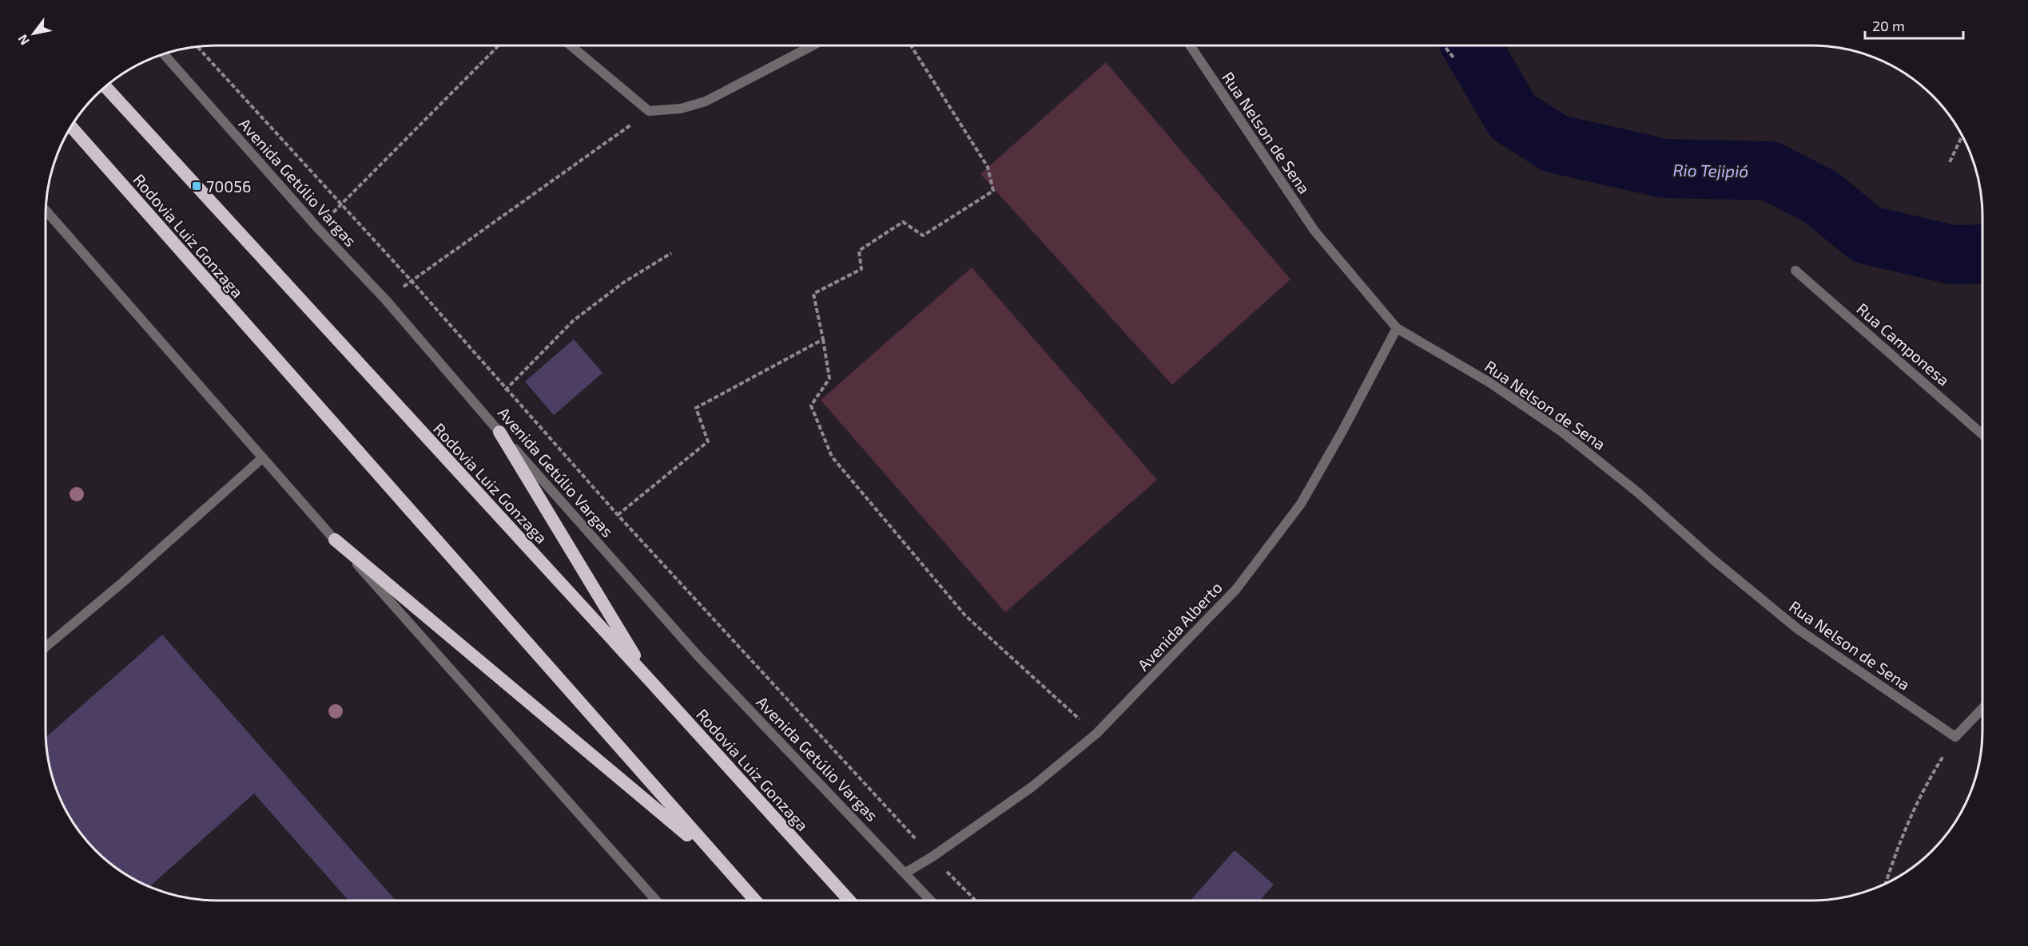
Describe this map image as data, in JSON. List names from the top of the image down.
{
  "streets": {
    "highway": ["Rodovia Luiz Gonzaga"],
    "street": [
      "Rua Nelson de Sena",
      "Avenida Getúlio Vargas",
      "Rua Camponesa",
      "Avenida Alberto"
    ]
  },
  "crossings": [
    ["Rua Nelson de Sena", "Avenida Alberto"],
    ["Avenida Getúlio Vargas", "Avenida Alberto"]
  ],
  "water": ["Rio Tejipió"],
  "places": {
    "transit": ["70056"]
  },
  "scale_bar": "20 m",
  "north": "bottom left"
}
